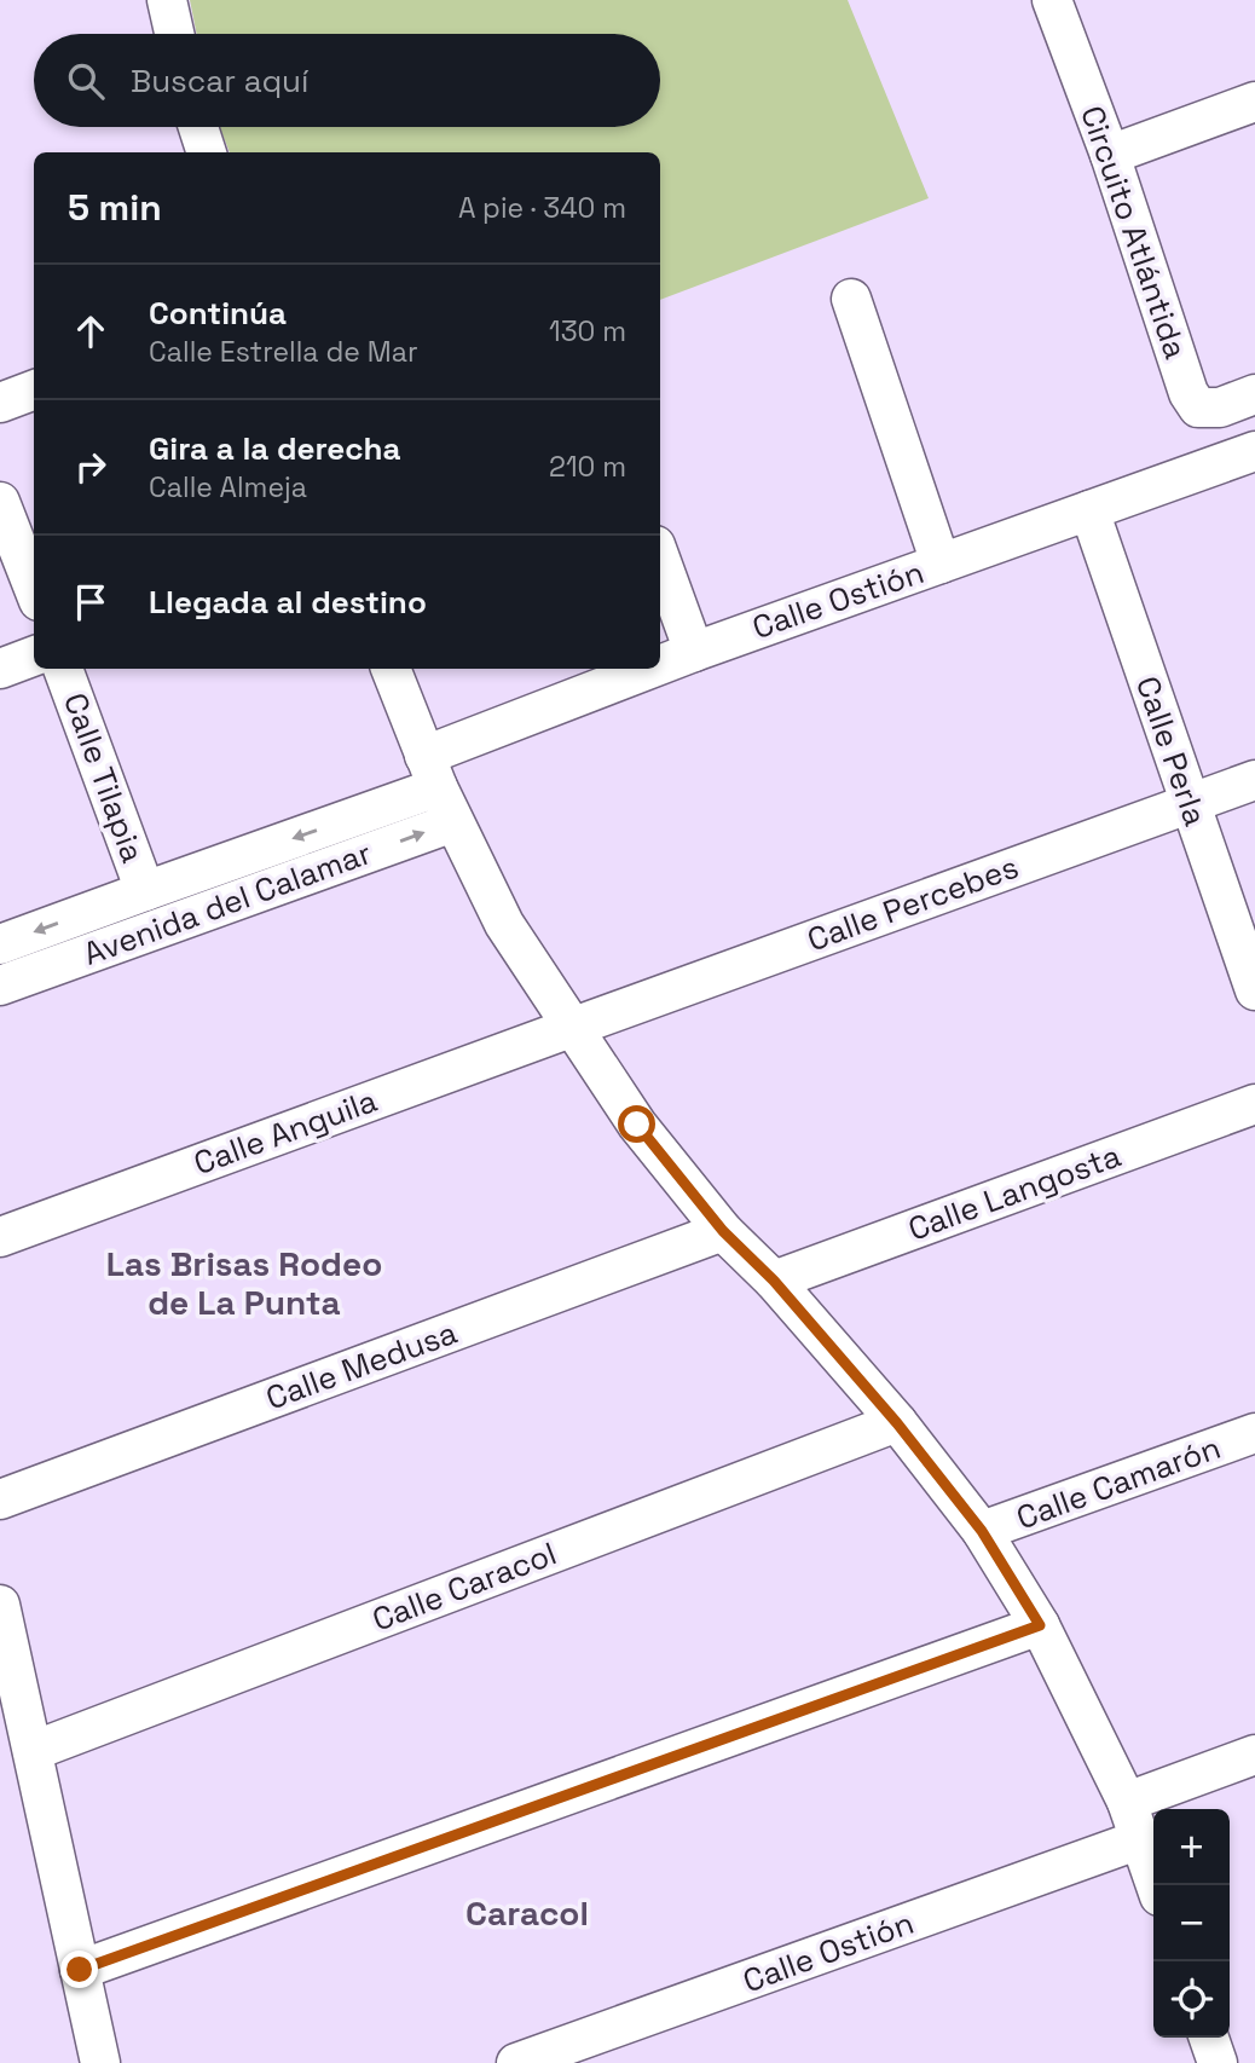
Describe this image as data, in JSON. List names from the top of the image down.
{
  "streets": {
    "street": [
      "Circuito Atlántida",
      "Calle Ostión",
      "Calle Perla",
      "Calle Tilapia",
      "Avenida del Calamar",
      "Calle Percebes",
      "Calle Anguila",
      "Calle Langosta",
      "Calle Medusa",
      "Calle Camarón",
      "Calle Caracol"
    ]
  },
  "crossings": [
    ["Calle Ostión", "Calle Perla"],
    ["Calle Ostión", "Avenida del Calamar"],
    ["Calle Perla", "Calle Percebes"],
    ["Calle Tilapia", "Avenida del Calamar"],
    ["Calle Percebes", "Calle Anguila"]
  ],
  "districts": ["Las Brisas Rodeo de La Punta", "Caracol"],
  "page": {
    "search": "Buscar aquí",
    "heading": ["5 min", "A pie · 340 m"],
    "list": [
      ["Continúa", "Calle Estrella de Mar", "130 m"],
      ["Gira a la derecha", "Calle Almeja", "210 m"],
      "Llegada al destino"
    ],
    "map_buttons": ["+", "−"]
  }
}
